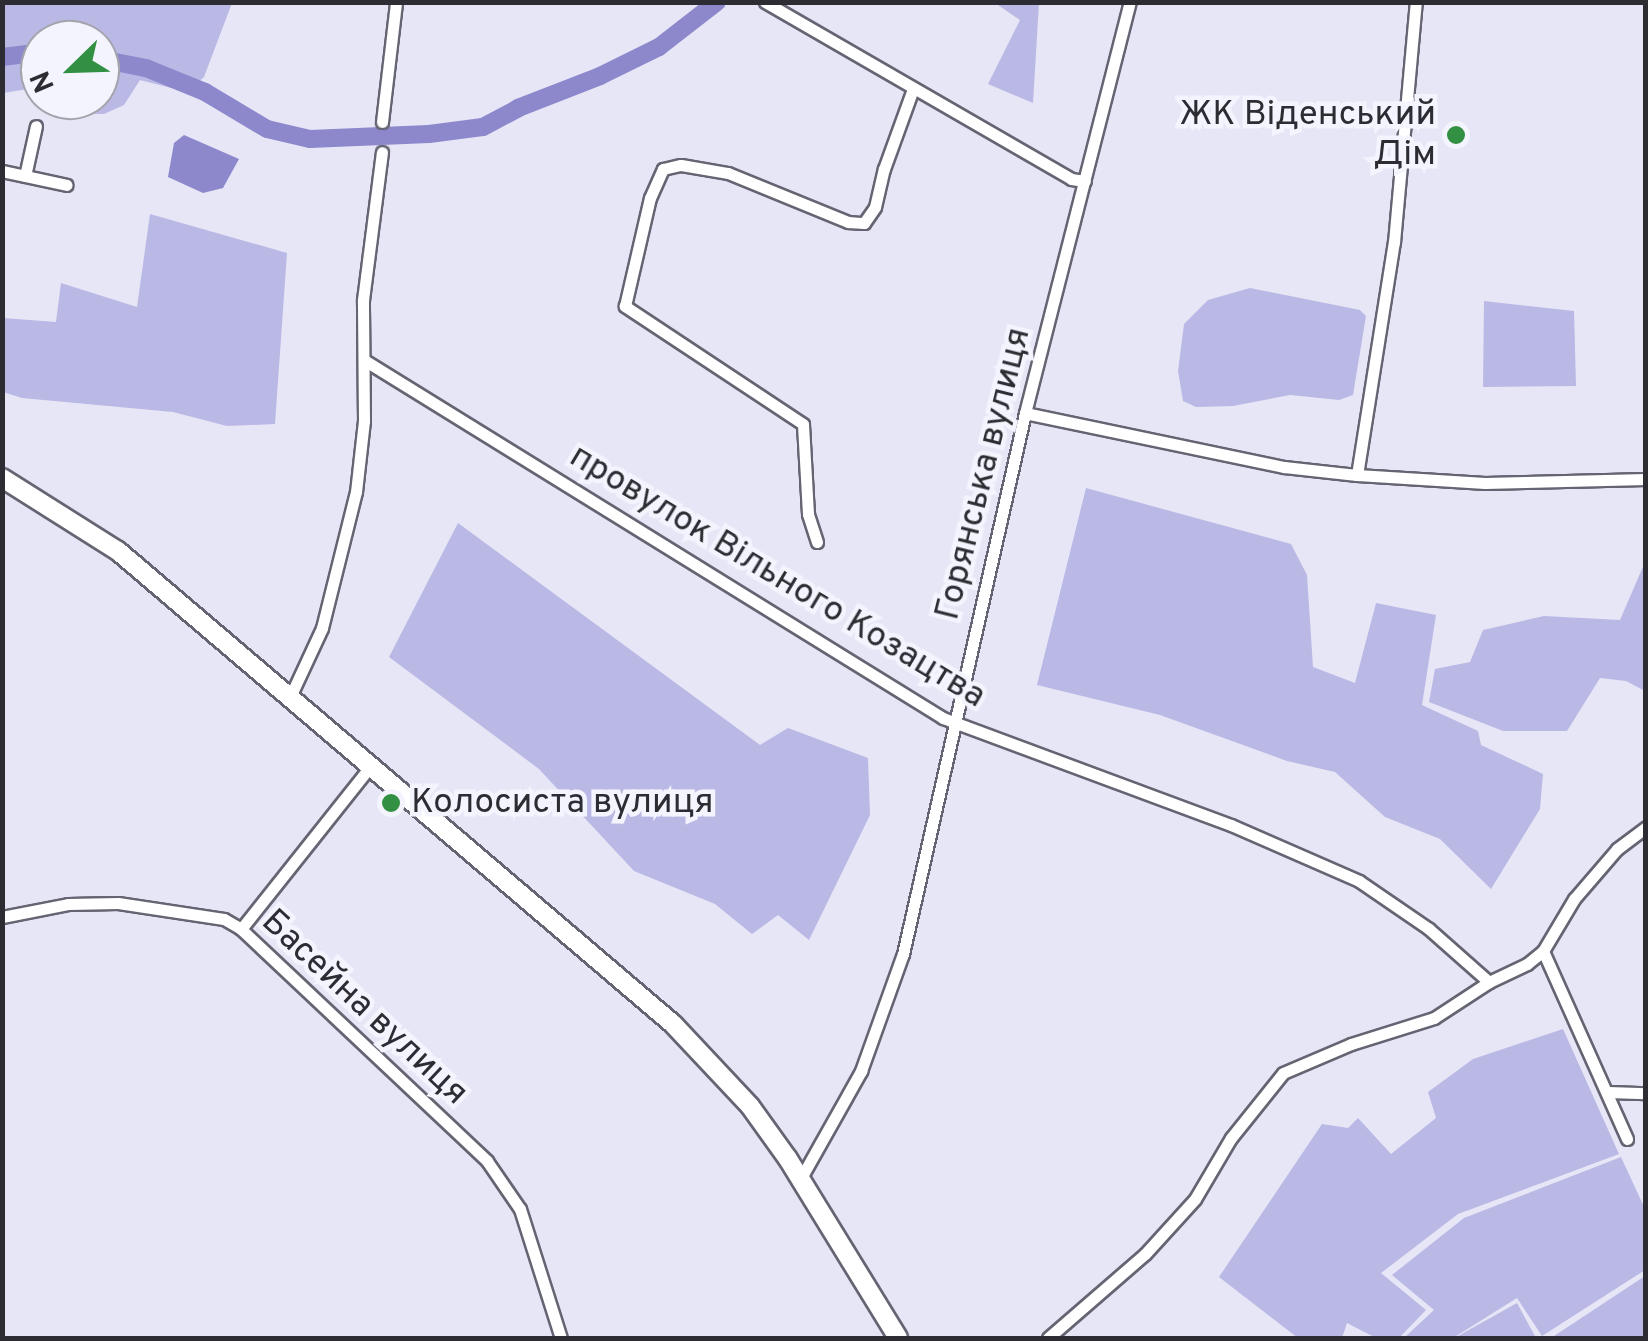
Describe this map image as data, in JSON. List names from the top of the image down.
{
  "streets": {
    "street": ["Горянська вулиця", "провулок Вільного Козацтва", "Басейна вулиця"]
  },
  "crossings": [
    ["Горянська вулиця", "провулок Вільного Козацтва"]
  ],
  "places": ["ЖК Віденський Дім", "Колосиста вулиця"],
  "north": "bottom left"
}
